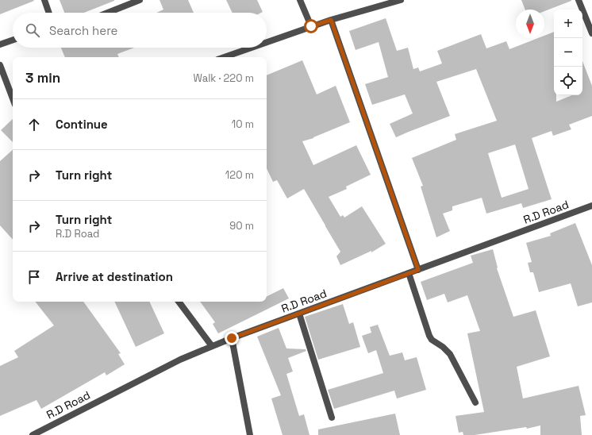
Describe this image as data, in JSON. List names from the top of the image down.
{
  "streets": {
    "street": ["R.D Road"]
  },
  "north": "bottom",
  "page": {
    "map_buttons": ["+", "−"],
    "search": "Search here",
    "heading": ["3 min", "Walk · 220 m"],
    "list": [
      ["Continue", "10 m"],
      ["Turn right", "120 m"],
      ["Turn right", "R.D Road", "90 m"],
      "Arrive at destination"
    ]
  }
}
